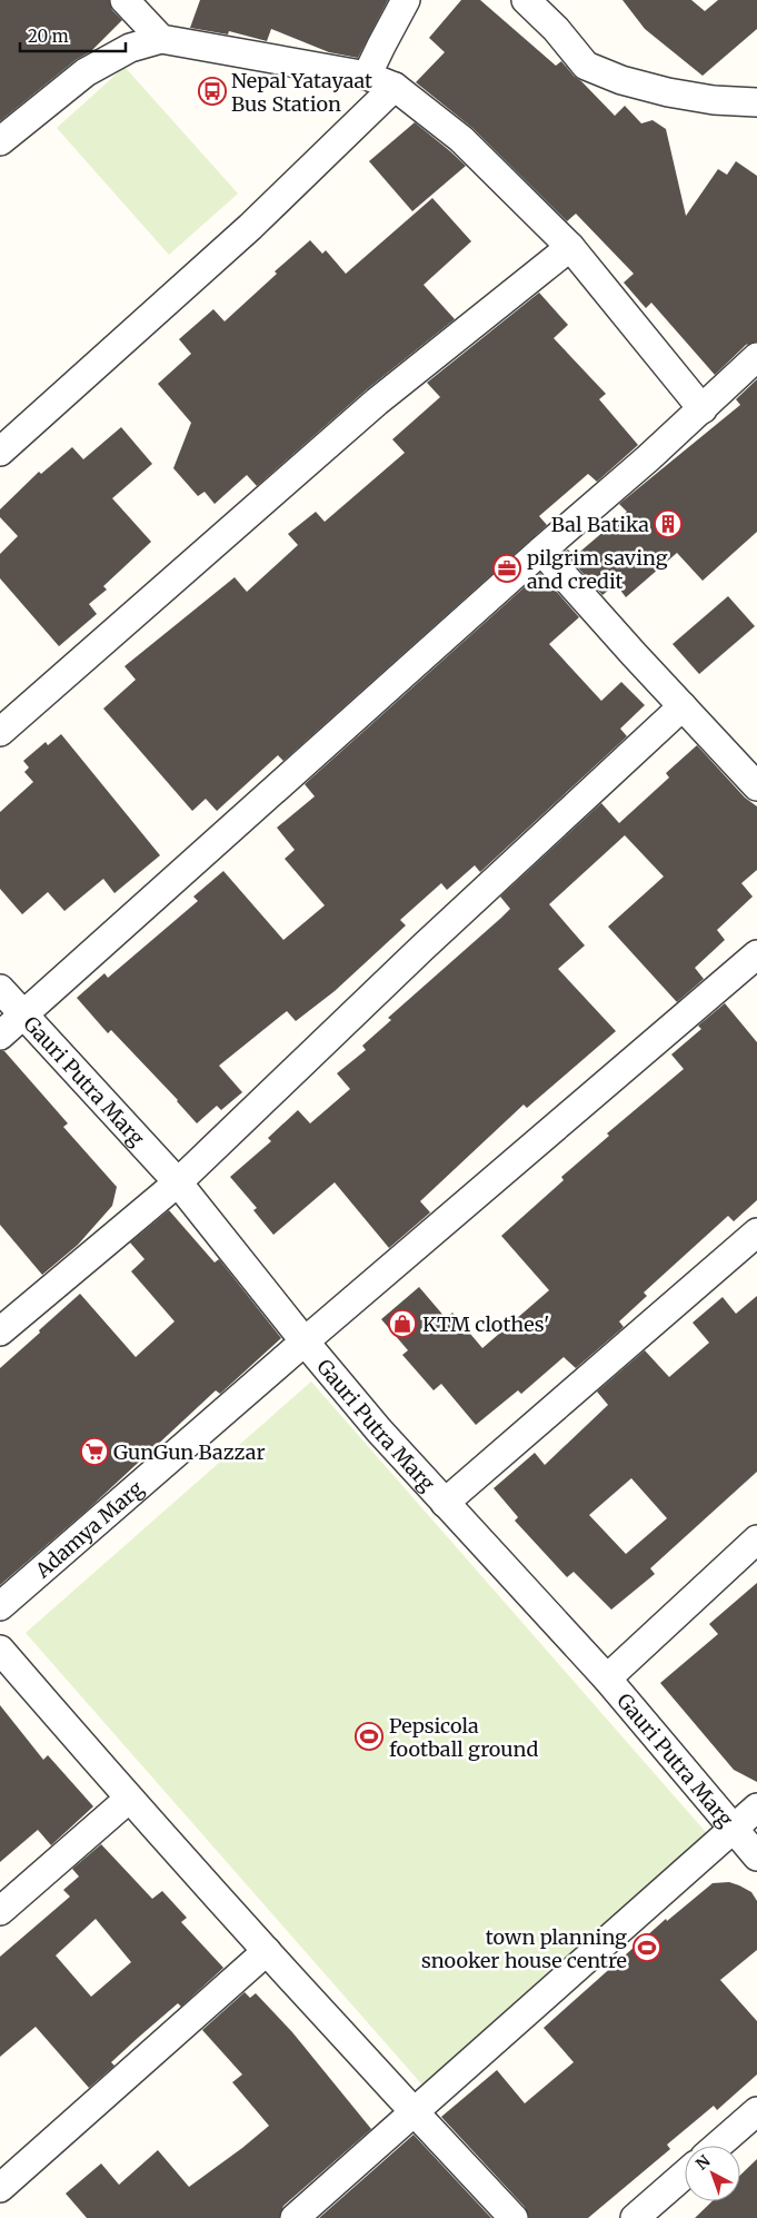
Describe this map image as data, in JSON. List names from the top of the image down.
{
  "streets": {
    "street": ["Gauri Putra Marg", "Adamya Marg"]
  },
  "crossings": [
    ["Gauri Putra Marg", "Adamya Marg"]
  ],
  "places": {
    "bus stop": ["Nepal Yatayaat Bus Station"],
    "building": ["Bal Batika"],
    "office": ["pilgrim saving and credit"],
    "shop": ["KTM clothes'"],
    "supermarket": ["GunGun Bazzar"],
    "sports": ["Pepsicola football ground", "town planning snooker house centre"]
  },
  "scale_bar": "20 m",
  "north": "top left"
}
